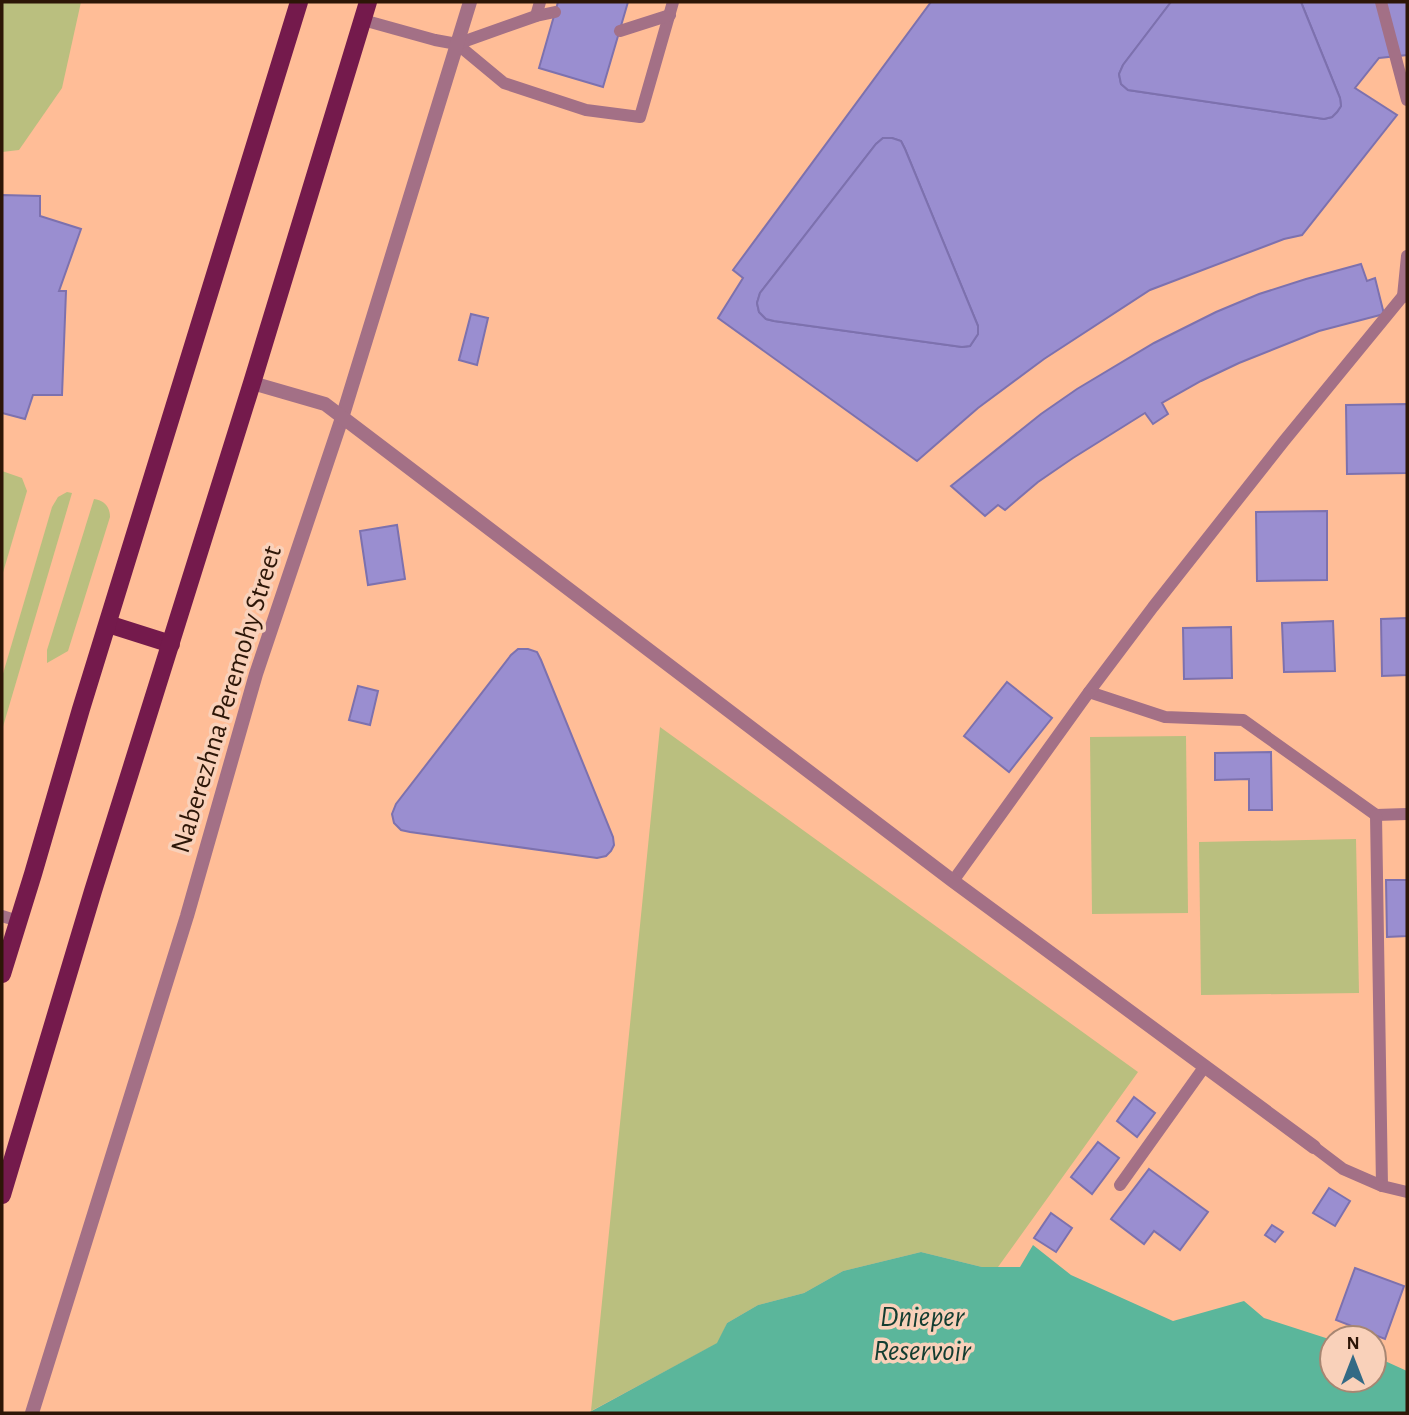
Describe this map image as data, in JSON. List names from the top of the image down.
{
  "streets": {
    "street": ["Naberezhna Peremohy Street"]
  },
  "water": ["Dnieper Reservoir"],
  "north": "top"
}
